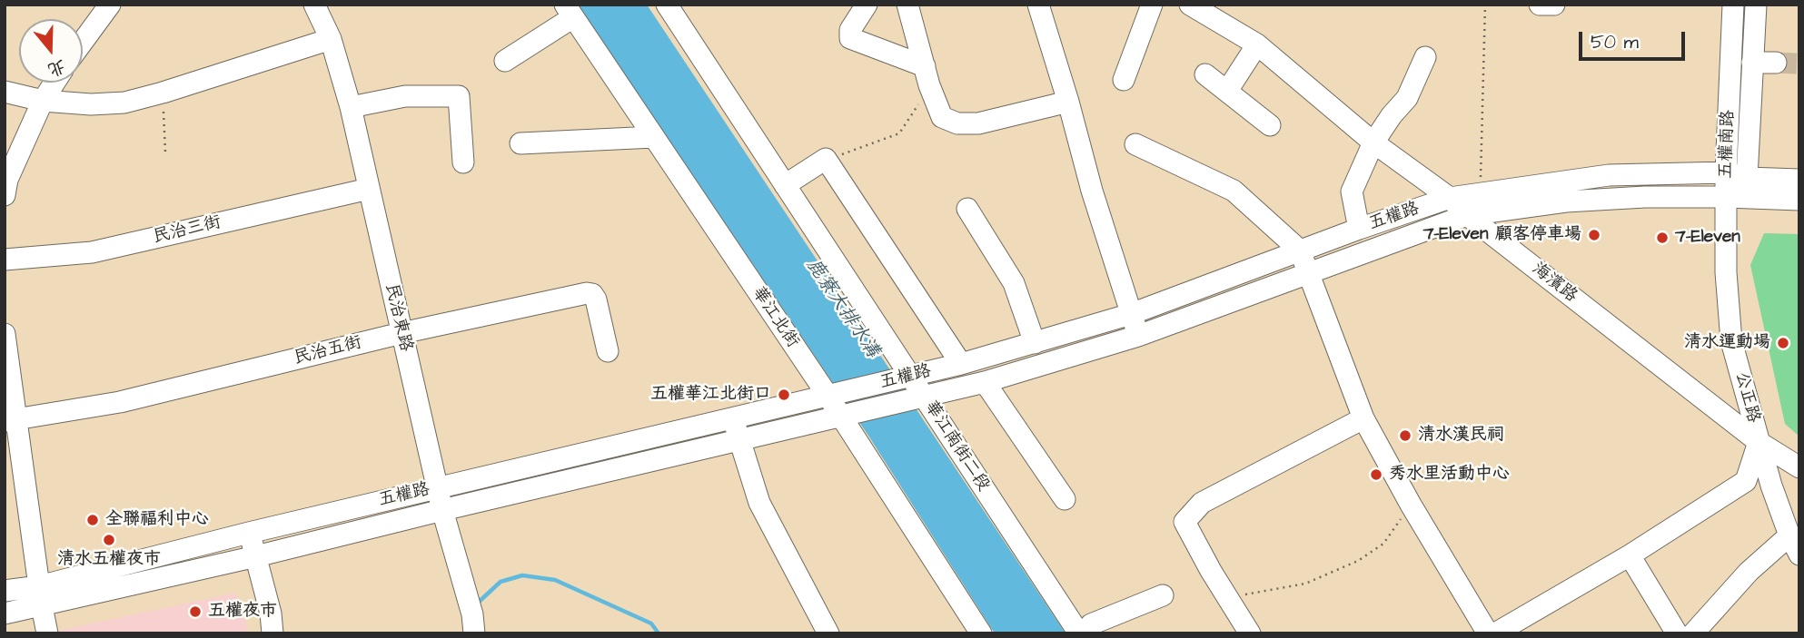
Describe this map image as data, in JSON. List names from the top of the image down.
{
  "streets": {
    "street": [
      "五權南路",
      "五權路",
      "民治三街",
      "海濱路",
      "民治東路",
      "華江北街",
      "民治五街",
      "公正路",
      "華江南街二段"
    ]
  },
  "crossings": [
    ["五權南路", "五權路"],
    ["五權南路", "公正路"],
    ["五權路", "海濱路"],
    ["五權路", "民治東路"],
    ["五權路", "華江北街"],
    ["五權路", "公正路"],
    ["五權路", "華江南街二段"],
    ["民治三街", "民治東路"],
    ["海濱路", "公正路"],
    ["民治東路", "民治五街"]
  ],
  "water": ["鹿寮大排水溝"],
  "places": [
    "7-Eleven 顧客停車場",
    "7-Eleven",
    "清水運動場",
    "五權華江北街口",
    "清水漢民祠",
    "秀水里活動中心",
    "全聯福利中心",
    "清水五權夜市",
    "五權夜市"
  ],
  "scale_bar": "50 m",
  "north": "bottom"
}
